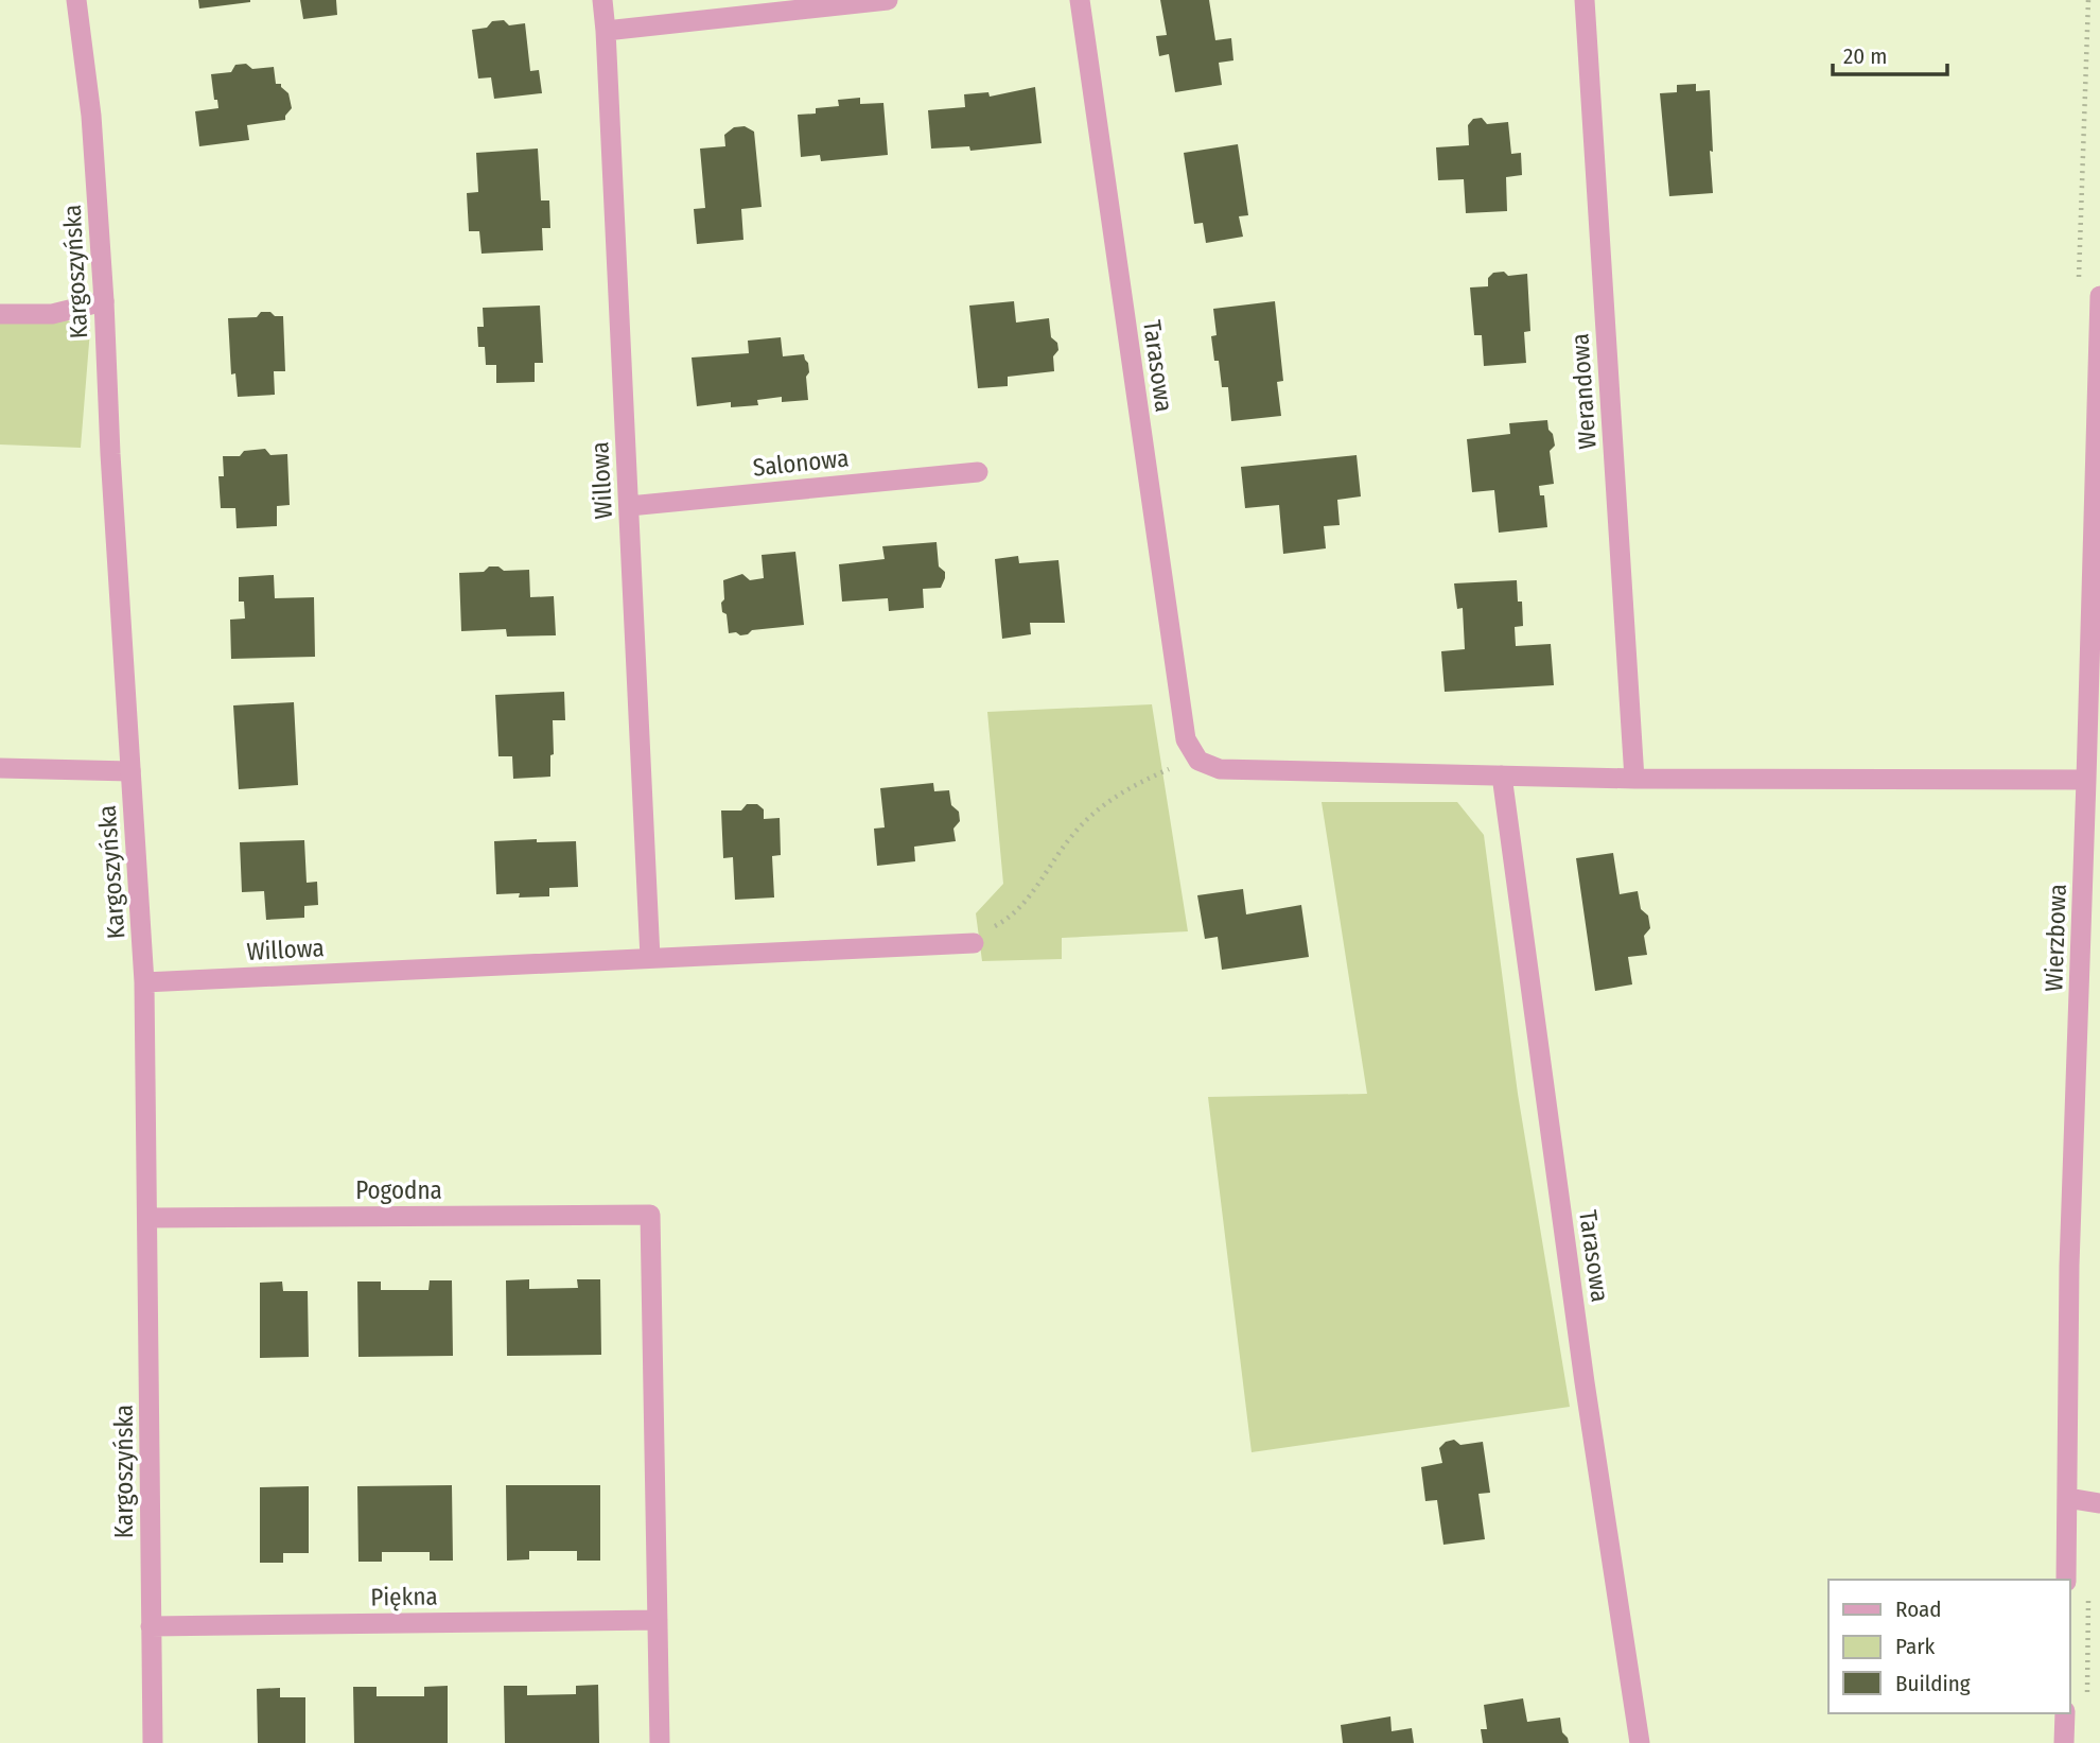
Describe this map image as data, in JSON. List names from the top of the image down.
{
  "streets": {
    "street": [
      "Kargoszyńska",
      "Tarasowa",
      "Werandowa",
      "Salonowa",
      "Willowa",
      "Wierzbowa",
      "Pogodna",
      "Piękna"
    ]
  },
  "crossings": [
    ["Kargoszyńska", "Willowa"],
    ["Kargoszyńska", "Pogodna"],
    ["Kargoszyńska", "Piękna"],
    ["Salonowa", "Willowa"],
    ["Pogodna", "Piękna"]
  ],
  "legend": ["Road", "Park", "Building"],
  "scale_bar": "20 m"
}
